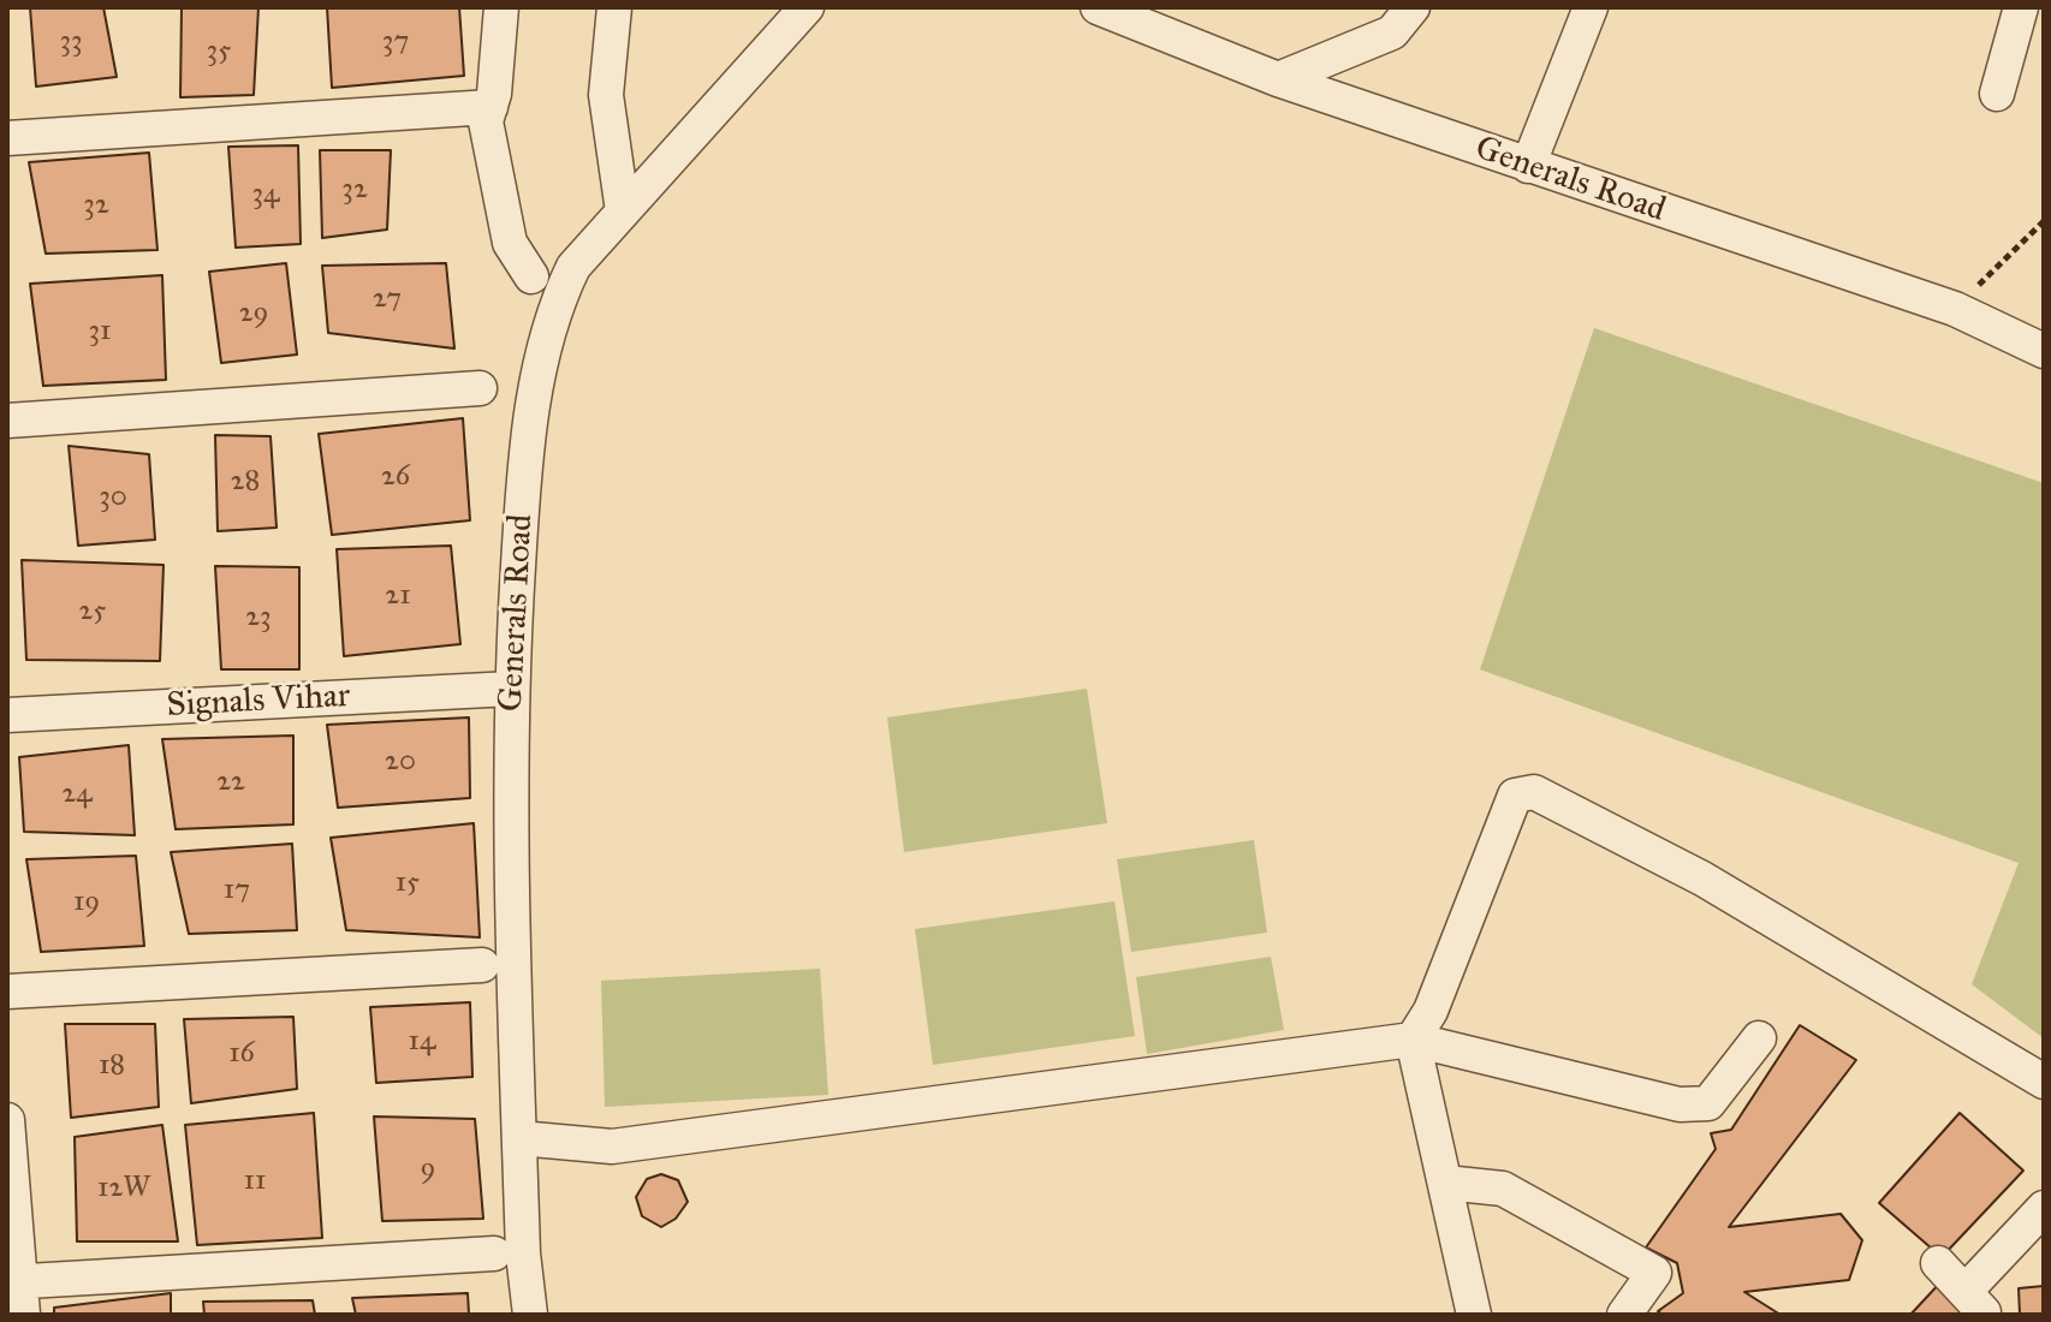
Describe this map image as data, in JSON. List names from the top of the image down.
{
  "streets": {
    "street": ["Generals Road", "Signals Vihar"]
  },
  "crossings": [
    ["Generals Road", "Signals Vihar"]
  ],
  "house_numbers": [
    "33",
    "37",
    "35",
    "32",
    "34",
    "32",
    "27",
    "29",
    "31",
    "26",
    "28",
    "30",
    "21",
    "25",
    "23",
    "20",
    "22",
    "24",
    "15",
    "17",
    "19",
    "14",
    "16",
    "18",
    "9",
    "11",
    "12W"
  ]
}
